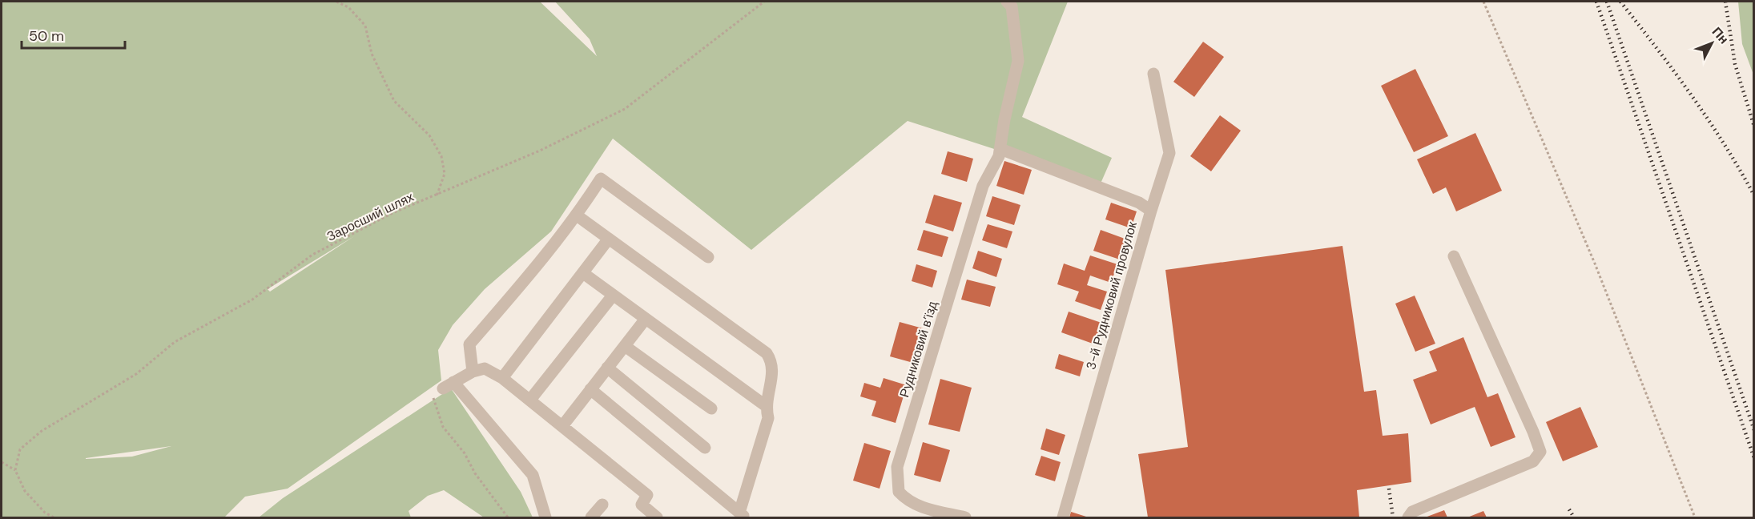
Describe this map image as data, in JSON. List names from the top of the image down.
{
  "streets": {
    "street": ["3-й Рудниковий провулок", "Рудниковий в’їзд"],
    "path": ["Заросший шлях"]
  },
  "crossings": [
    ["3-й Рудниковий провулок", "Рудниковий в’їзд"]
  ],
  "scale_bar": "50 m",
  "north": "top right"
}
